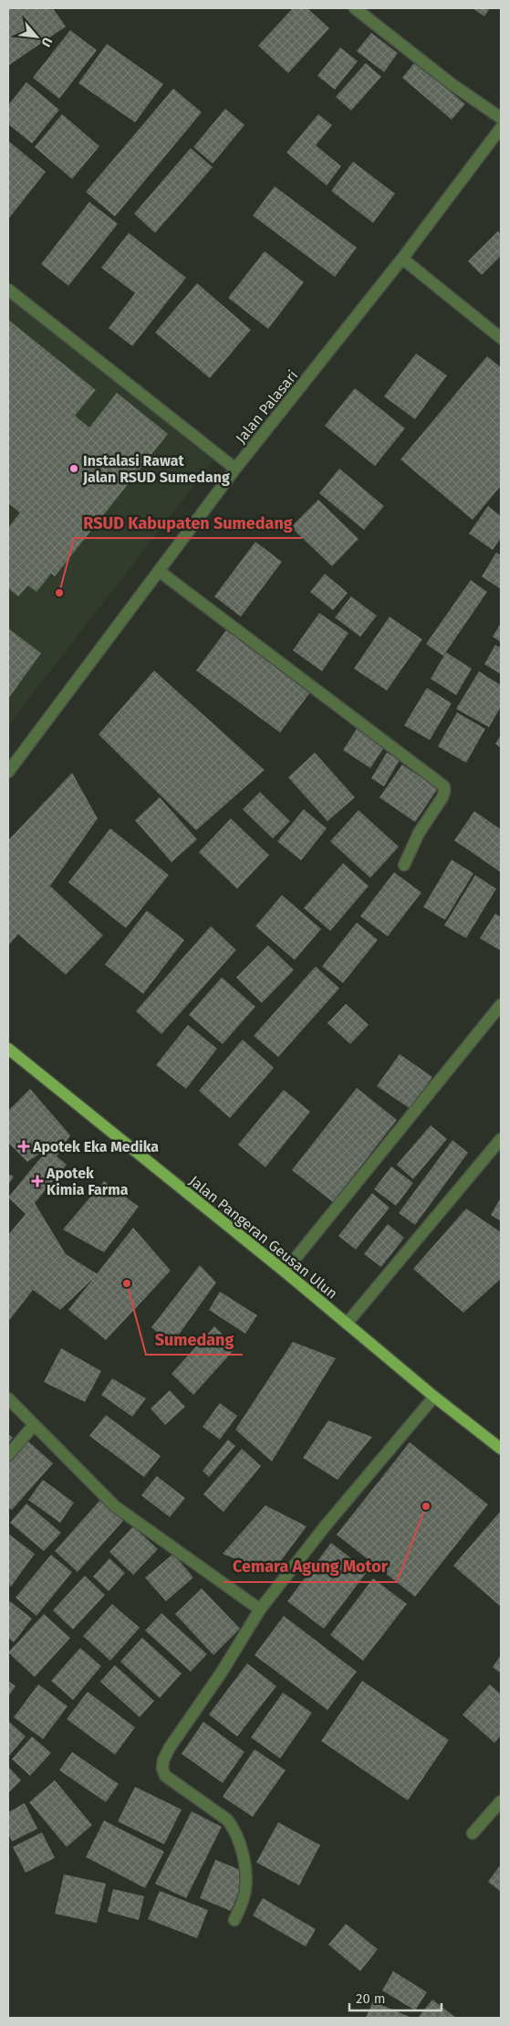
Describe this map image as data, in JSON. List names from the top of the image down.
{
  "streets": {
    "main road": ["Jalan Pangeran Geusan Ulun"],
    "street": ["Jalan Palasari"]
  },
  "places": {
    "other": [
      "Instalasi Rawat Jalan RSUD Sumedang",
      "RSUD Kabupaten Sumedang",
      "Sumedang",
      "Cemara Agung Motor"
    ],
    "health": ["Apotek Eka Medika", "Apotek Kimia Farma"]
  },
  "scale_bar": "20 m",
  "north": "bottom right"
}
